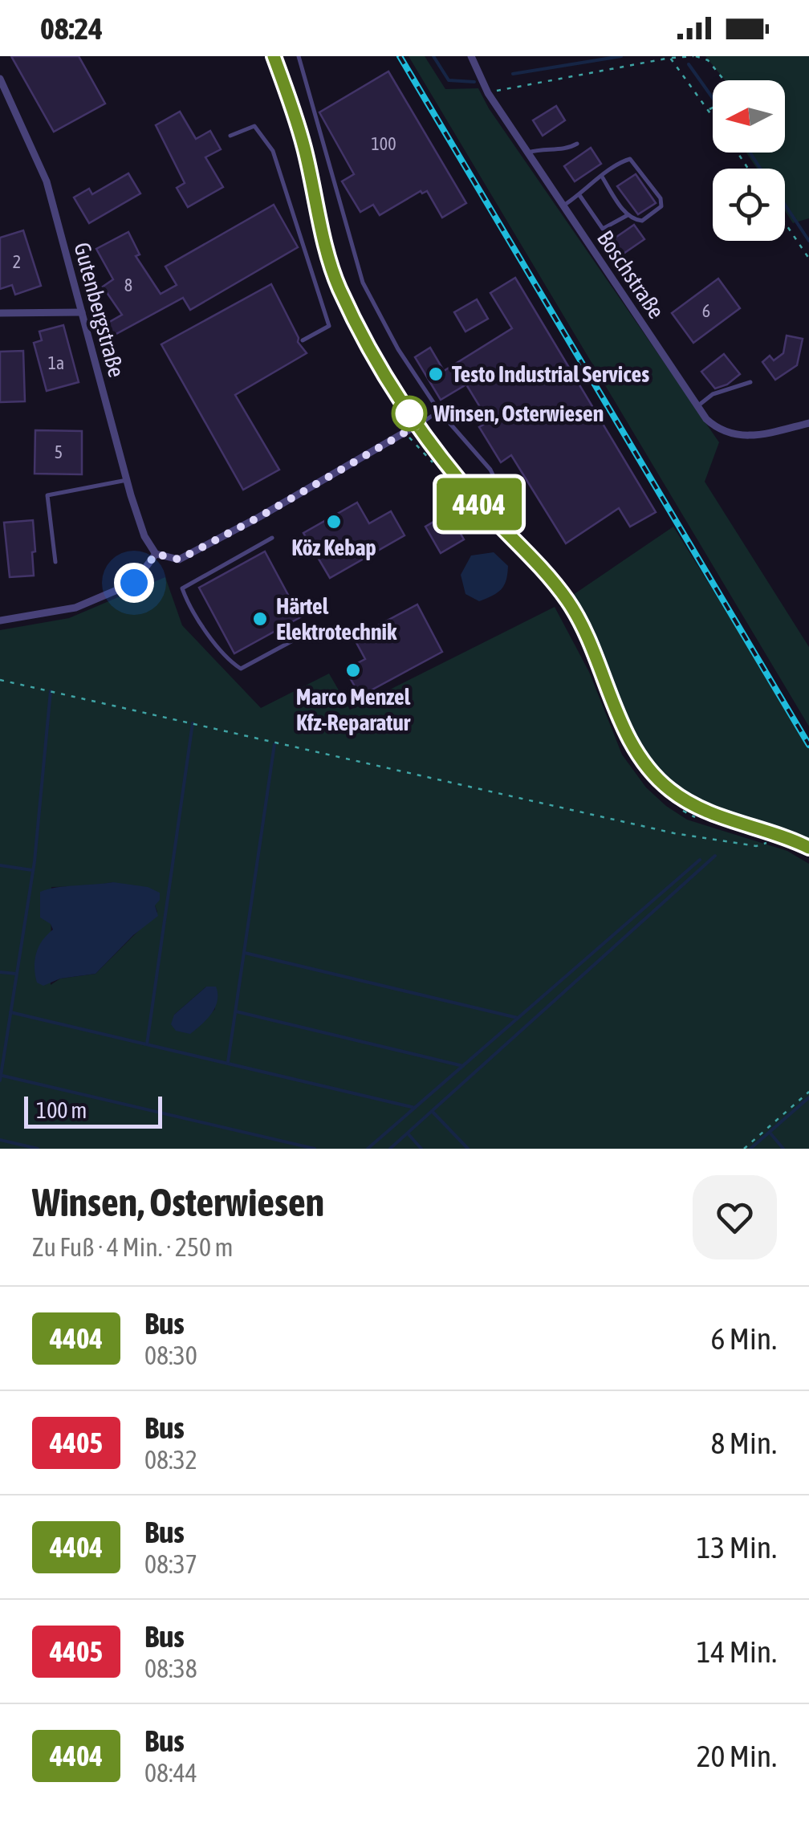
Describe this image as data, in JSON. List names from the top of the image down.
{
  "streets": {
    "street": ["Boschstraße", "Gutenbergstraße"]
  },
  "places": [
    "Testo Industrial Services",
    "Winsen, Osterwiesen",
    "Köz Kebap",
    "Härtel Elektrotechnik",
    "Marco Menzel Kfz-Reparatur"
  ],
  "lines": ["bus line 4404"],
  "house_numbers": [
    "100",
    "2",
    "8",
    "6",
    "1a",
    "5"
  ],
  "scale_bar": "100 m",
  "north": "left",
  "page": {
    "status": "08:24",
    "on_map": "4404",
    "scale": "100 m",
    "heading": ["Winsen, Osterwiesen", "Zu Fuß · 4 Min. · 250 m"],
    "list": [
      {
        "mark": "4404",
        "name": "Bus",
        "note": "08:30",
        "value": "6 Min."
      },
      {
        "mark": "4405",
        "name": "Bus",
        "note": "08:32",
        "value": "8 Min."
      },
      {
        "mark": "4404",
        "name": "Bus",
        "note": "08:37",
        "value": "13 Min."
      },
      {
        "mark": "4405",
        "name": "Bus",
        "note": "08:38",
        "value": "14 Min."
      },
      {
        "mark": "4404",
        "name": "Bus",
        "note": "08:44",
        "value": "20 Min."
      }
    ]
  }
}
